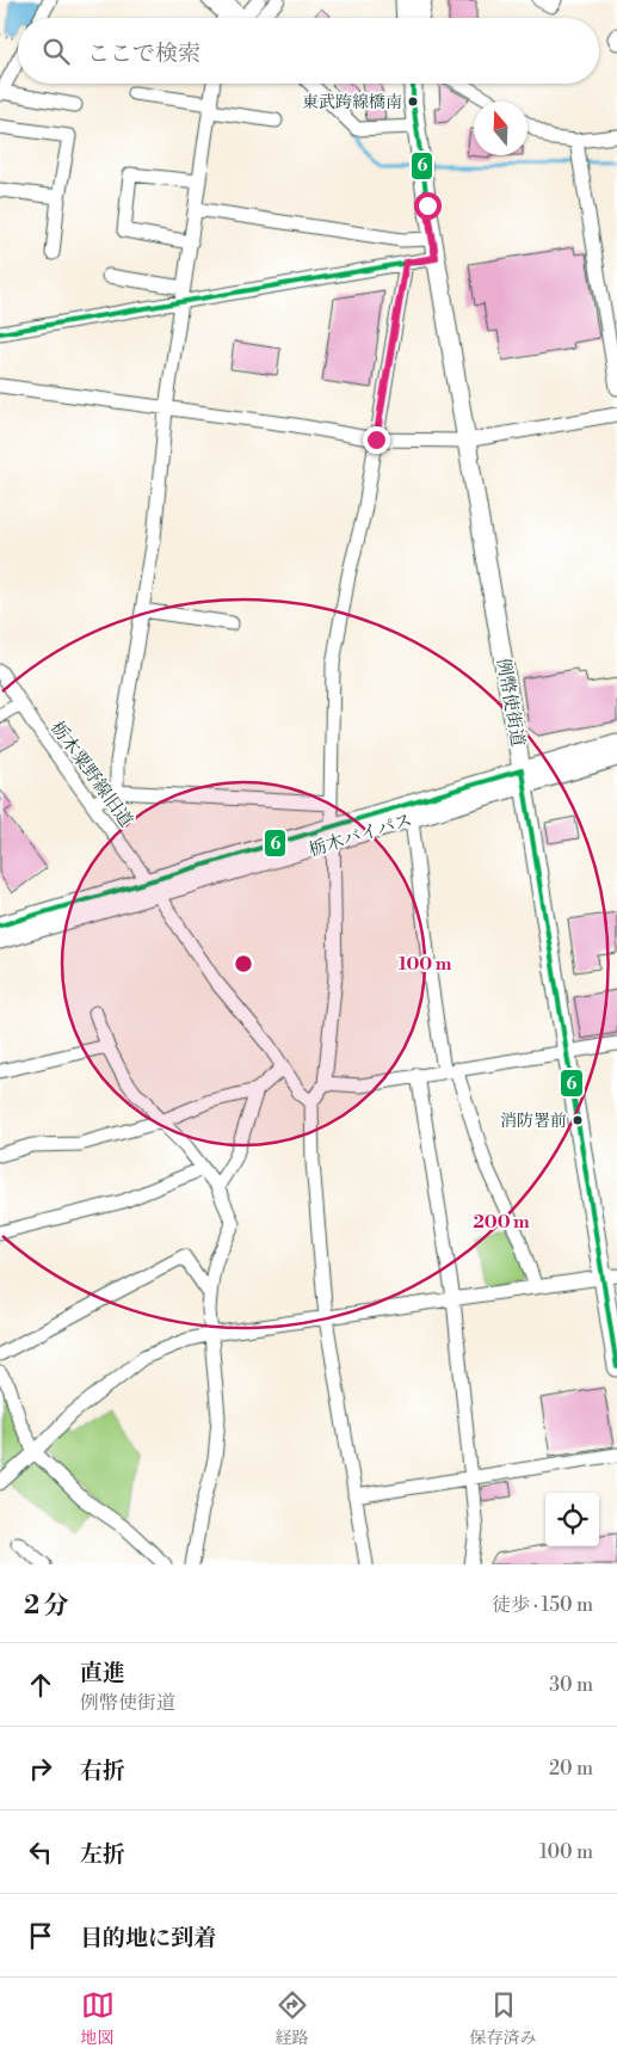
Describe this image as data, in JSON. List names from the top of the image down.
{
  "streets": {
    "main road": ["例幣使街道", "栃木バイパス"],
    "street": ["栃木粟野線旧道"]
  },
  "crossings": [
    ["例幣使街道", "栃木バイパス"],
    ["栃木粟野線旧道", "栃木バイパス"]
  ],
  "places": ["東武跨線橋南", "消防署前"],
  "lines": ["transit line 6"],
  "north": "top",
  "page": {
    "search": "ここで検索",
    "heading": ["2 分", "徒歩 · 150 m"],
    "list": [
      ["直進", "例幣使街道", "30 m"],
      ["右折", "20 m"],
      ["左折", "100 m"],
      "目的地に到着"
    ],
    "nav": ["地図", "経路", "保存済み"]
  },
  "rings": ["100 m", "200 m"]
}
